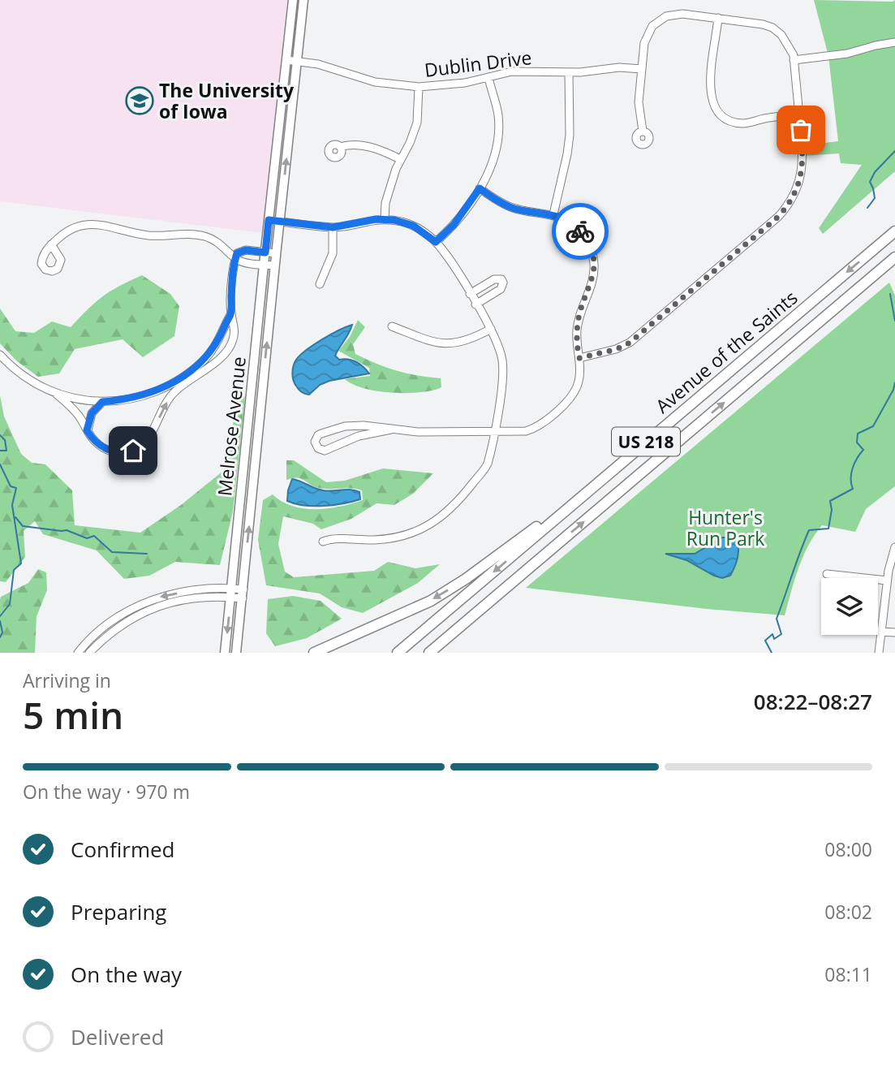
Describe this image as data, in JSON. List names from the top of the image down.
{
  "streets": {
    "highway": ["Avenue of the Saints", "US 218"],
    "main road": ["Melrose Avenue"],
    "street": ["Dublin Drive"]
  },
  "crossings": [
    ["Dublin Drive", "Melrose Avenue"]
  ],
  "parks": ["Hunter's Run Park"],
  "places": {
    "school or university": ["The University of Iowa"]
  },
  "page": {
    "heading": ["5 min", "Arriving in", "08:22–08:27"],
    "bar": "On the way · 970 m",
    "list": [
      ["Confirmed", "08:00"],
      ["Preparing", "08:02"],
      ["On the way", "08:11"],
      "Delivered"
    ]
  }
}
